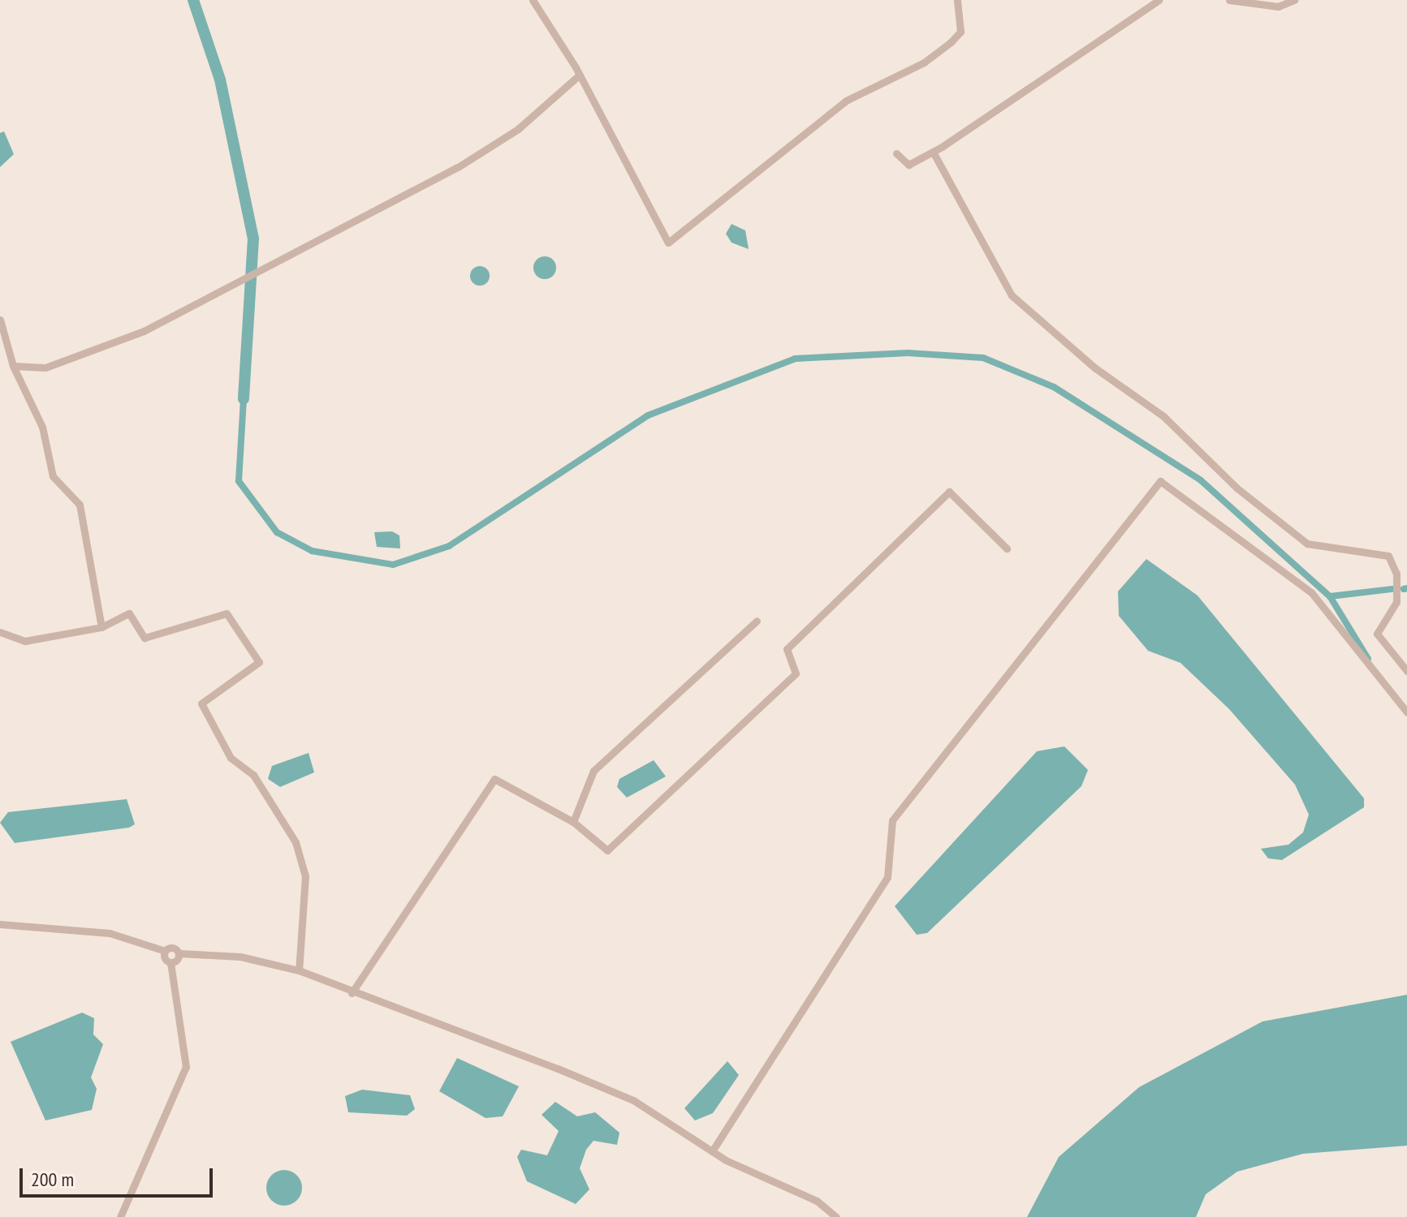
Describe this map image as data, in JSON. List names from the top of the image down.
{
  "scale_bar": "200 m"
}
